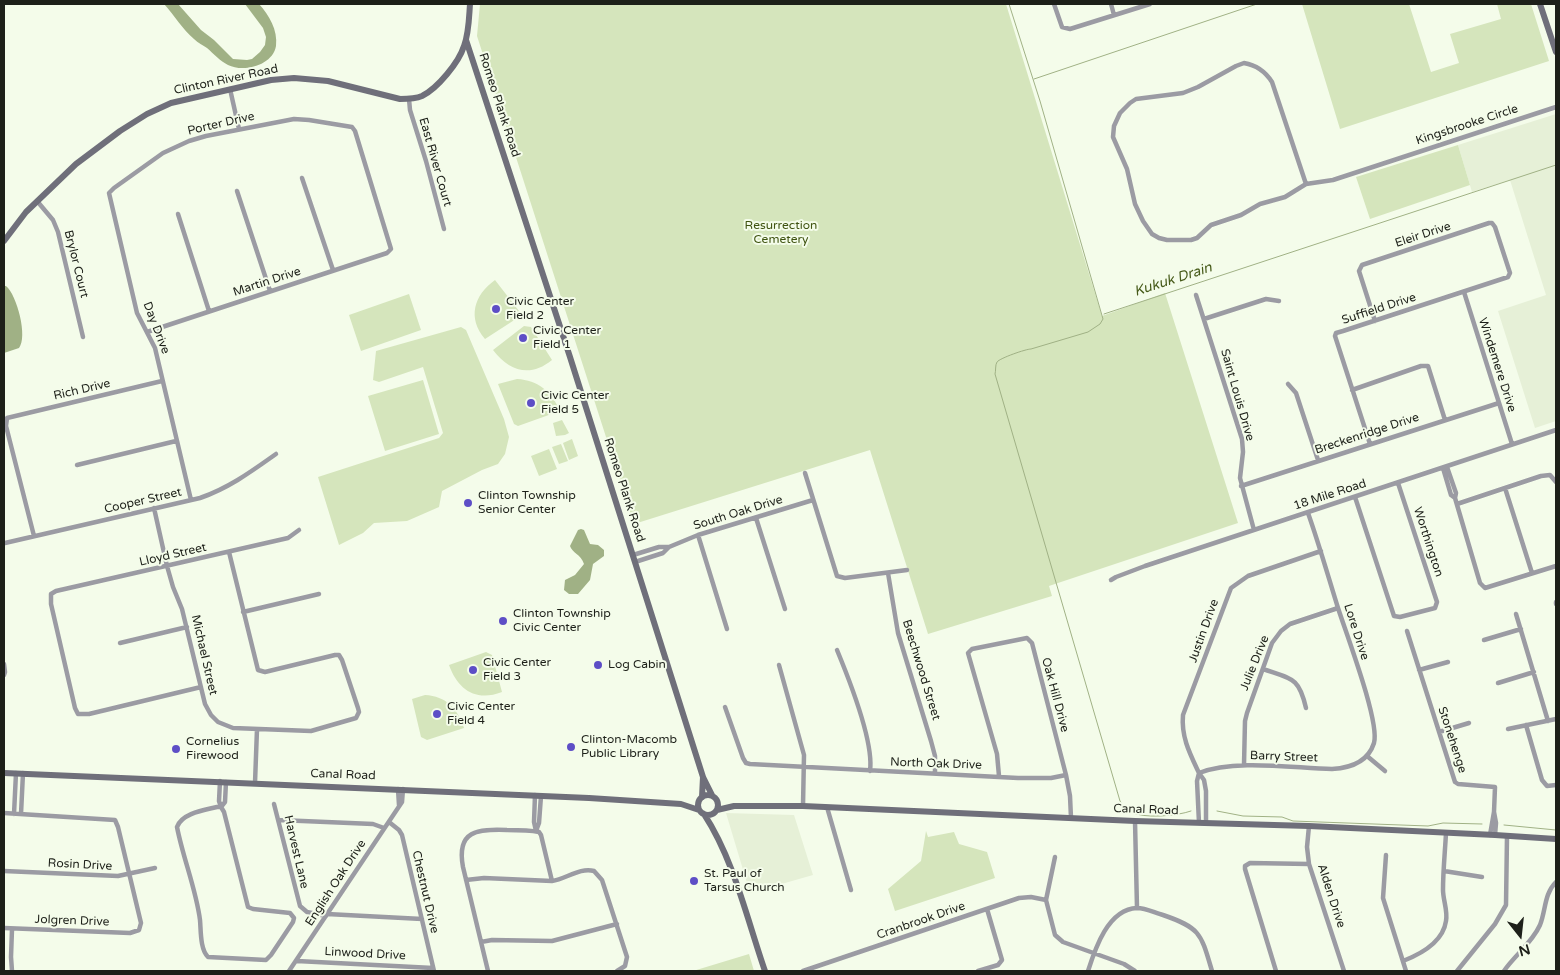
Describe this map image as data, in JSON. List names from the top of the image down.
{
  "streets": {
    "street": [
      "Clinton River Road",
      "Romeo Plank Road",
      "Porter Drive",
      "Kingsbrooke Circle",
      "East River Court",
      "Eleir Drive",
      "Brylor Court",
      "Martin Drive",
      "Suffield Drive",
      "Day Drive",
      "Windemere Drive",
      "Rich Drive",
      "Saint Louis Drive",
      "Breckenridge Drive",
      "18 Mile Road",
      "Cooper Street",
      "South Oak Drive",
      "Worthington",
      "Lloyd Street",
      "Justin Drive",
      "Lore Drive",
      "Michael Street",
      "Julie Drive",
      "Beechwood Street",
      "Oak Hill Drive",
      "Stonehenge",
      "Barry Street",
      "North Oak Drive",
      "Canal Road",
      "Harvest Lane",
      "Rosin Drive",
      "English Oak Drive",
      "Chestnut Drive",
      "Alden Drive",
      "Jolgren Drive",
      "Cranbrook Drive",
      "Linwood Drive"
    ]
  },
  "crossings": [
    ["Clinton River Road", "East River Court"],
    ["Clinton River Road", "Brylor Court"],
    ["Romeo Plank Road", "South Oak Drive"],
    ["Romeo Plank Road", "Canal Road"],
    ["Porter Drive", "Martin Drive"],
    ["Porter Drive", "Day Drive"],
    ["Eleir Drive", "Suffield Drive"],
    ["Martin Drive", "Day Drive"],
    ["Suffield Drive", "Windemere Drive"],
    ["Suffield Drive", "Breckenridge Drive"],
    ["Day Drive", "Rich Drive"],
    ["Day Drive", "Cooper Street"],
    ["Windemere Drive", "Breckenridge Drive"],
    ["Windemere Drive", "18 Mile Road"],
    ["Rich Drive", "Cooper Street"],
    ["Saint Louis Drive", "Breckenridge Drive"],
    ["Saint Louis Drive", "18 Mile Road"],
    ["18 Mile Road", "Worthington"],
    ["18 Mile Road", "Lore Drive"],
    ["Cooper Street", "Michael Street"],
    ["Lloyd Street", "Michael Street"],
    ["Justin Drive", "Lore Drive"],
    ["Justin Drive", "Barry Street"],
    ["Justin Drive", "Canal Road"],
    ["Lore Drive", "Julie Drive"],
    ["Lore Drive", "Barry Street"],
    ["Julie Drive", "Barry Street"],
    ["Beechwood Street", "North Oak Drive"],
    ["Oak Hill Drive", "North Oak Drive"],
    ["Oak Hill Drive", "Canal Road"],
    ["Stonehenge", "Canal Road"],
    ["Canal Road", "English Oak Drive"],
    ["Canal Road", "Alden Drive"],
    ["Harvest Lane", "English Oak Drive"],
    ["Rosin Drive", "Jolgren Drive"],
    ["English Oak Drive", "Chestnut Drive"],
    ["English Oak Drive", "Linwood Drive"],
    ["Chestnut Drive", "Linwood Drive"]
  ],
  "water": ["Kukuk Drain"],
  "parks": ["Resurrection Cemetery"],
  "places": [
    "Civic Center Field 2",
    "Civic Center Field 1",
    "Civic Center Field 5",
    "Clinton Township Senior Center",
    "Clinton Township Civic Center",
    "Log Cabin",
    "Civic Center Field 3",
    "Civic Center Field 4",
    "Clinton-Macomb Public Library",
    "Cornelius Firewood",
    "St. Paul of Tarsus Church"
  ],
  "north": "bottom"
}
